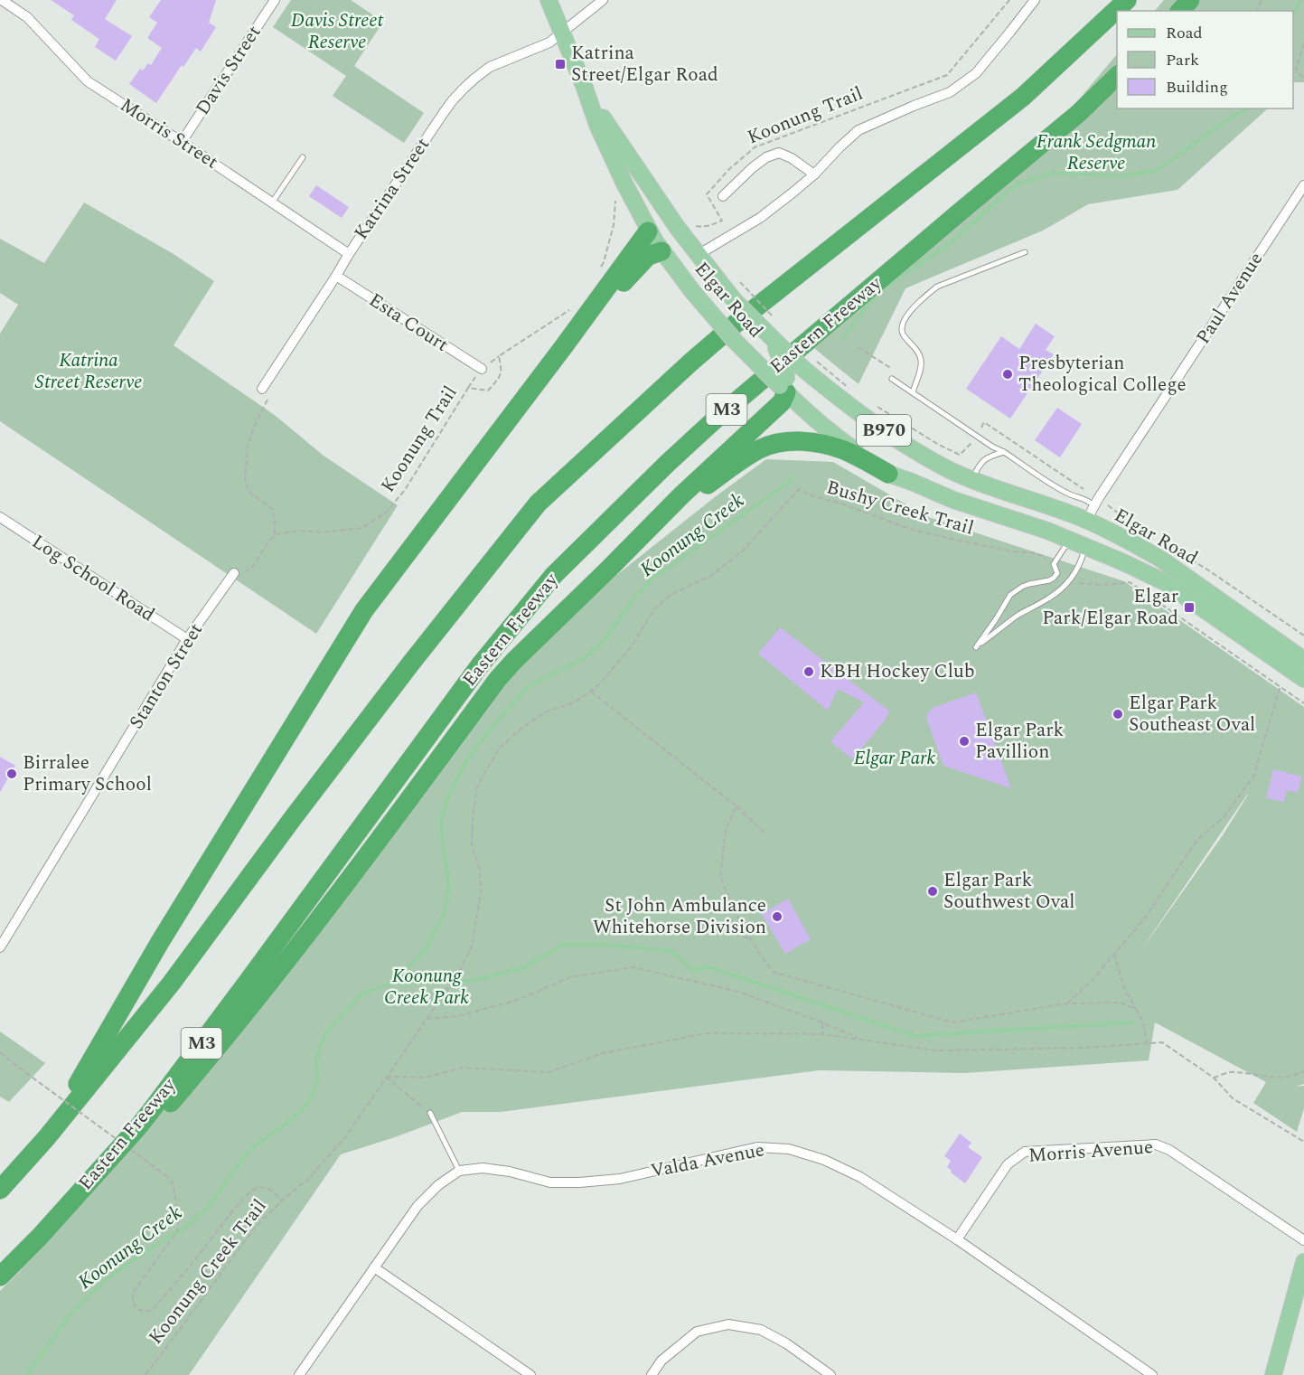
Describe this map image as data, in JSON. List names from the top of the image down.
{
  "streets": {
    "highway": ["Eastern Freeway", "M3"],
    "main road": ["Elgar Road", "B970"],
    "street": [
      "Davis Street",
      "Morris Street",
      "Katrina Street",
      "Paul Avenue",
      "Esta Court",
      "Log School Road",
      "Stanton Street",
      "Morris Avenue",
      "Valda Avenue"
    ],
    "path": ["Koonung Trail", "Bushy Creek Trail", "Koonung Creek Trail"]
  },
  "crossings": [
    ["Davis Street", "Morris Street"],
    ["Koonung Trail", "Elgar Road"],
    ["Morris Street", "Katrina Street"],
    ["Katrina Street", "Elgar Road"],
    ["Katrina Street", "Esta Court"],
    ["Paul Avenue", "Elgar Road"],
    ["Bushy Creek Trail", "Koonung Creek Trail"],
    ["Log School Road", "Stanton Street"],
    ["Morris Avenue", "Valda Avenue"]
  ],
  "water": ["Koonung Creek"],
  "parks": [
    "Davis Street Reserve",
    "Frank Sedgman Reserve",
    "Katrina Street Reserve",
    "Elgar Park",
    "Koonung Creek Park"
  ],
  "places": {
    "transit": ["Katrina Street/Elgar Road", "Elgar Park/Elgar Road"],
    "other": [
      "Presbyterian Theological College",
      "KBH Hockey Club",
      "Elgar Park Southeast Oval",
      "Elgar Park Pavillion",
      "Birralee Primary School",
      "Elgar Park Southwest Oval",
      "St John Ambulance Whitehorse Division"
    ]
  },
  "legend": ["Road", "Park", "Building"]
}
